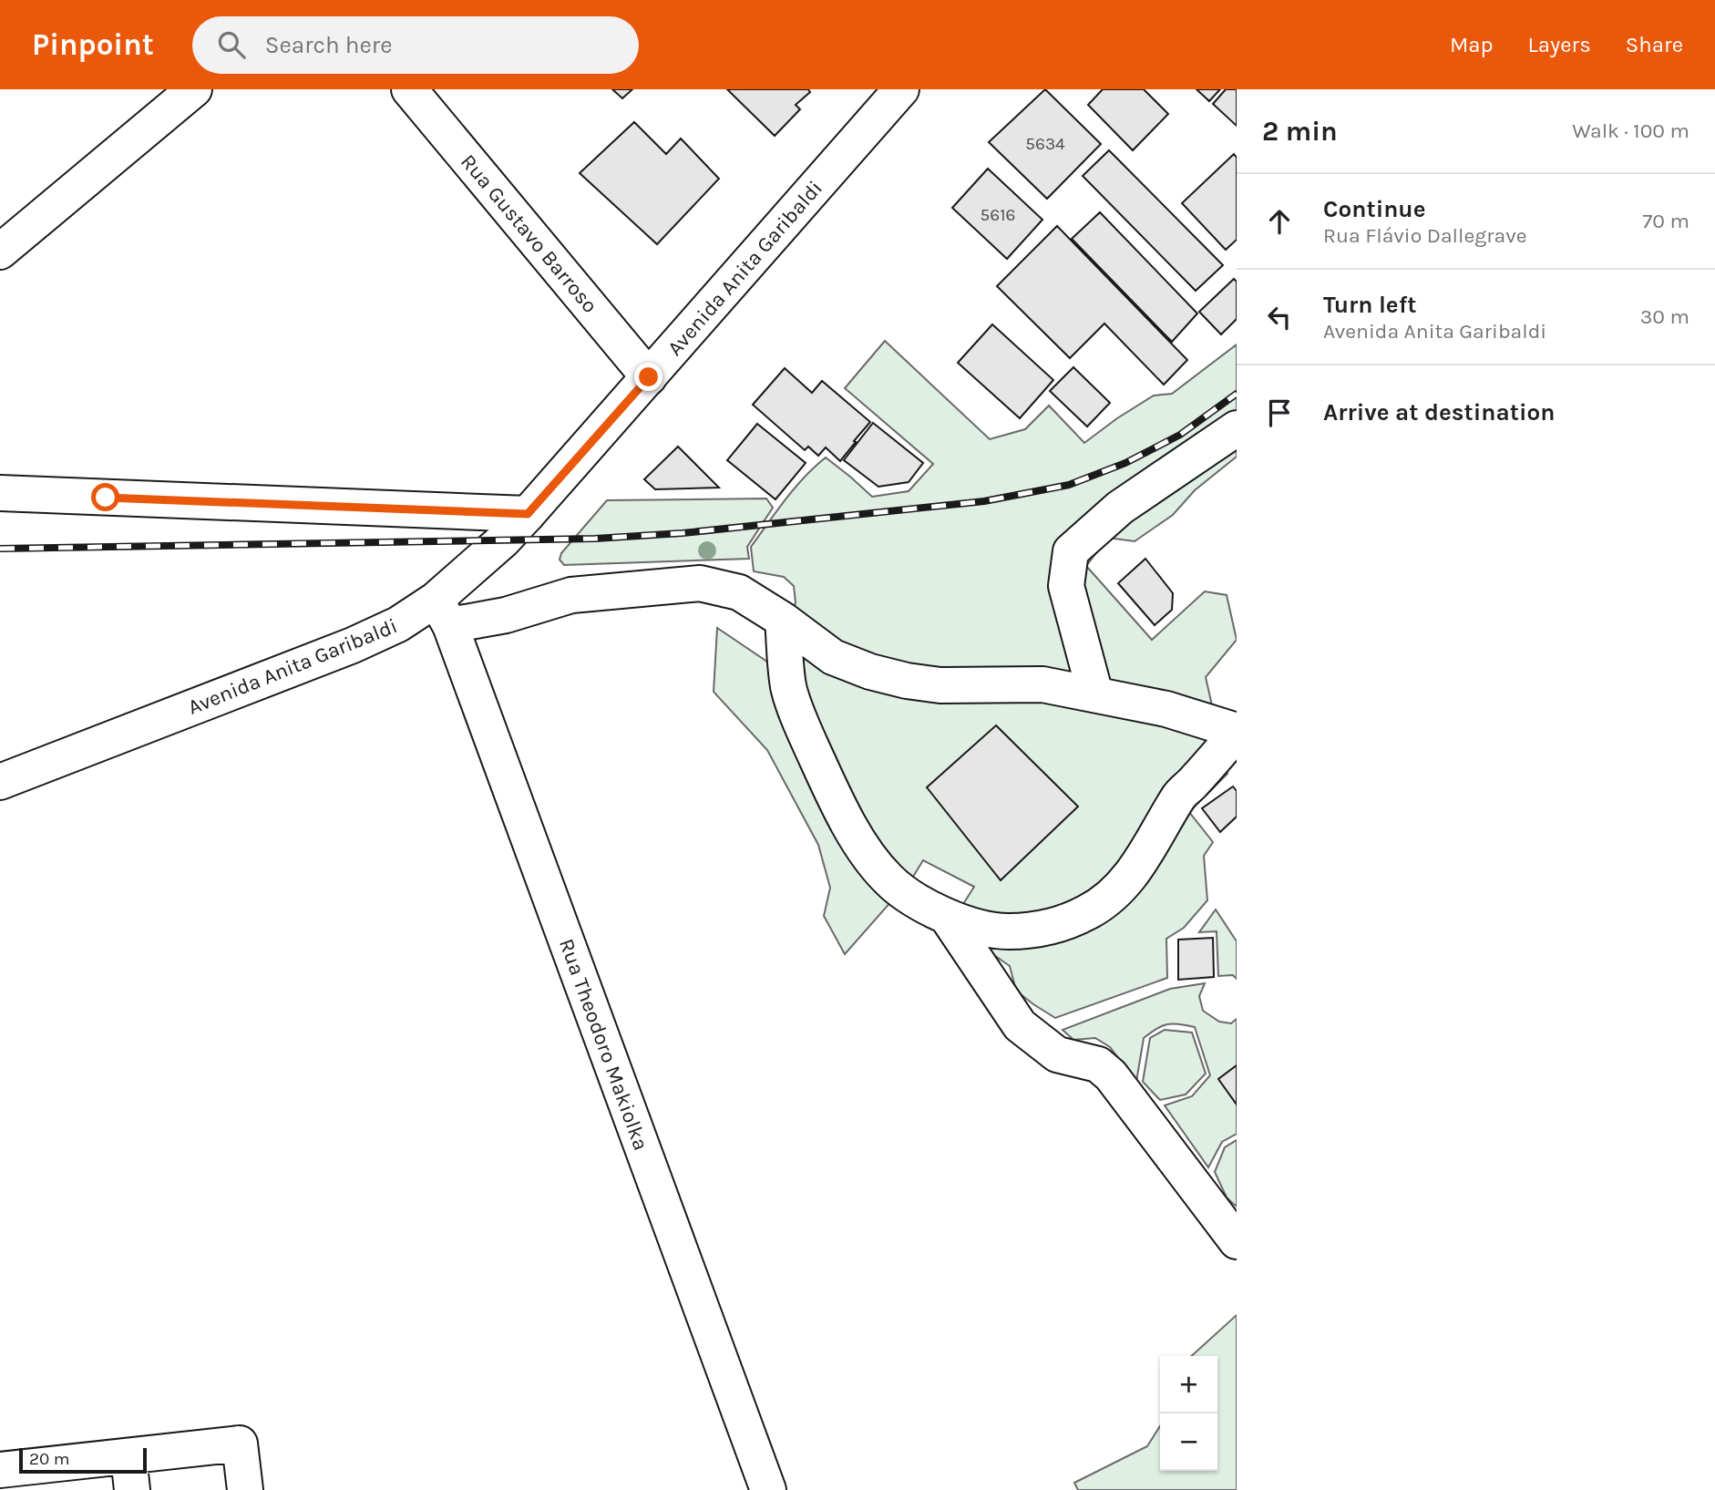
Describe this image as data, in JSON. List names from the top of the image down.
{
  "streets": {
    "main road": ["Rua Gustavo Barroso", "Avenida Anita Garibaldi", "Rua Theodoro Makiolka"]
  },
  "crossings": [
    ["Rua Gustavo Barroso", "Avenida Anita Garibaldi"],
    ["Avenida Anita Garibaldi", "Rua Theodoro Makiolka"]
  ],
  "house_numbers": ["5634", "5616"],
  "scale_bar": "20 m",
  "page": {
    "header": "Pinpoint",
    "search": "Search here",
    "nav": ["Map", "Layers", "Share"],
    "heading": ["2 min", "Walk · 100 m"],
    "list": [
      ["Continue", "Rua Flávio Dallegrave", "70 m"],
      ["Turn left", "Avenida Anita Garibaldi", "30 m"],
      "Arrive at destination"
    ],
    "map_buttons": ["+", "−"],
    "scale": "20 m"
  }
}
